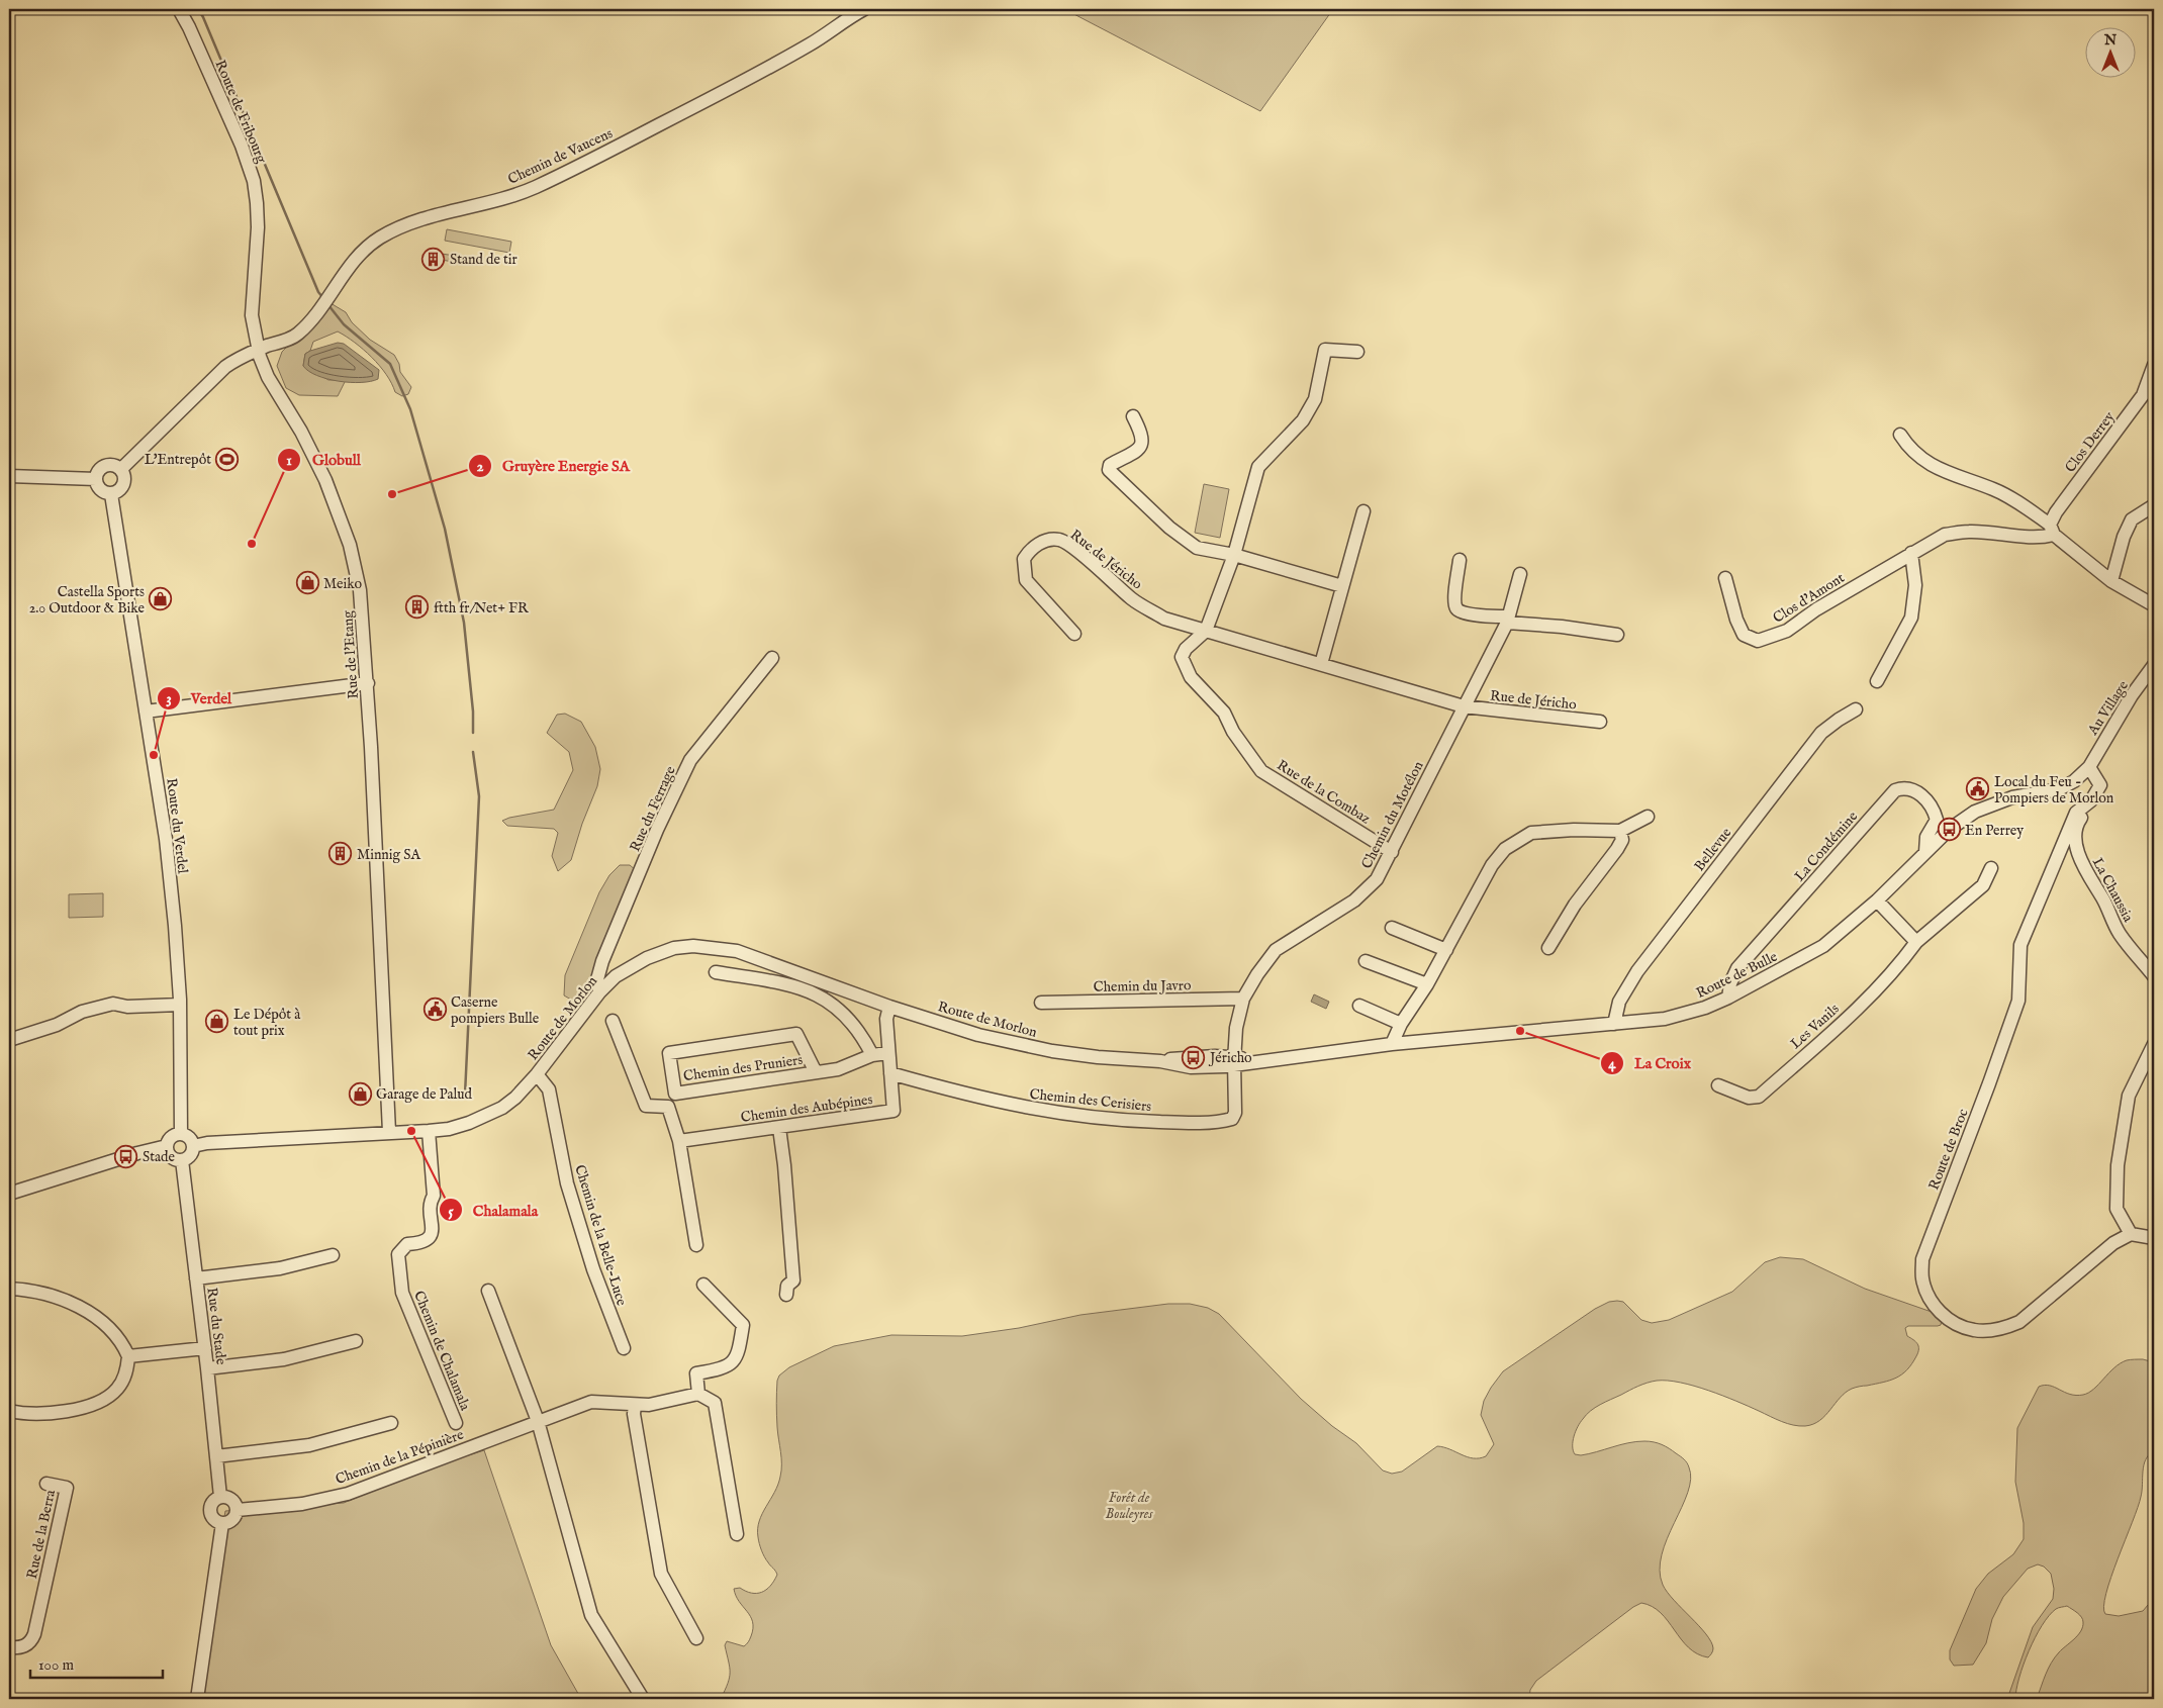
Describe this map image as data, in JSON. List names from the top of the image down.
{
  "streets": {
    "street": [
      "Route de Fribourg",
      "Chemin de Vaucens",
      "Clos Derrey",
      "Rue de Jéricho",
      "Clos d'Amont",
      "Rue de l'Etang",
      "Au Village",
      "Rue de la Combaz",
      "Rue du Ferrage",
      "Chemin du Motélon",
      "Route du Verdel",
      "La Condémine",
      "Bellevue",
      "La Chaussia",
      "Route de Bulle",
      "Chemin du Javro",
      "Route de Morlon",
      "Les Vanils",
      "Chemin des Pruniers",
      "Chemin des Cerisiers",
      "Chemin des Aubépines",
      "Route de Broc",
      "Chemin de la Belle-Luce",
      "Rue du Stade",
      "Chemin de Chalamala",
      "Chemin de la Pépinière",
      "Rue de la Berra"
    ]
  },
  "crossings": [
    ["Route de Fribourg", "Chemin de Vaucens"],
    ["Route de Fribourg", "Rue de l'Etang"],
    ["Chemin de Vaucens", "Rue de l'Etang"],
    ["Clos Derrey", "Clos d'Amont"],
    ["Rue de Jéricho", "Rue de la Combaz"],
    ["Rue de Jéricho", "Chemin du Motélon"],
    ["Rue de l'Etang", "Route de Morlon"],
    ["Au Village", "Route de Bulle"],
    ["Rue de la Combaz", "Chemin du Motélon"],
    ["Rue du Ferrage", "Route de Morlon"],
    ["Chemin du Motélon", "Chemin du Javro"],
    ["Chemin du Motélon", "Route de Morlon"],
    ["Chemin du Motélon", "Chemin des Cerisiers"],
    ["Route du Verdel", "Route de Morlon"],
    ["Route du Verdel", "Rue du Stade"],
    ["La Condémine", "Route de Bulle"],
    ["Bellevue", "Route de Bulle"],
    ["La Chaussia", "Route de Broc"],
    ["Route de Bulle", "Route de Morlon"],
    ["Route de Morlon", "Chemin des Cerisiers"],
    ["Route de Morlon", "Chemin des Aubépines"],
    ["Route de Morlon", "Chemin de la Belle-Luce"],
    ["Route de Morlon", "Rue du Stade"],
    ["Route de Morlon", "Chemin de Chalamala"],
    ["Chemin des Pruniers", "Chemin des Aubépines"],
    ["Chemin des Cerisiers", "Chemin des Aubépines"],
    ["Rue du Stade", "Chemin de la Pépinière"]
  ],
  "parks": ["Forêt de Bouleyres"],
  "places": {
    "building": ["Stand de tir", "ftth fr/Net+ FR", "Minnig SA"],
    "sports": ["L'Entrepôt"],
    "other": [
      "Gruyère Energie SA",
      "Globull",
      "Verdel",
      "La Croix",
      "Chalamala"
    ],
    "shop": [
      "Meiko",
      "Castella Sports 2.0 Outdoor & Bike",
      "Le Dépôt à tout prix",
      "Garage de Palud"
    ],
    "public building": ["Local du Feu - Pompiers de Morlon", "Caserne pompiers Bulle"],
    "bus stop": ["En Perrey", "Jéricho", "Stade"]
  },
  "scale_bar": "100 m",
  "north": "top"
}
